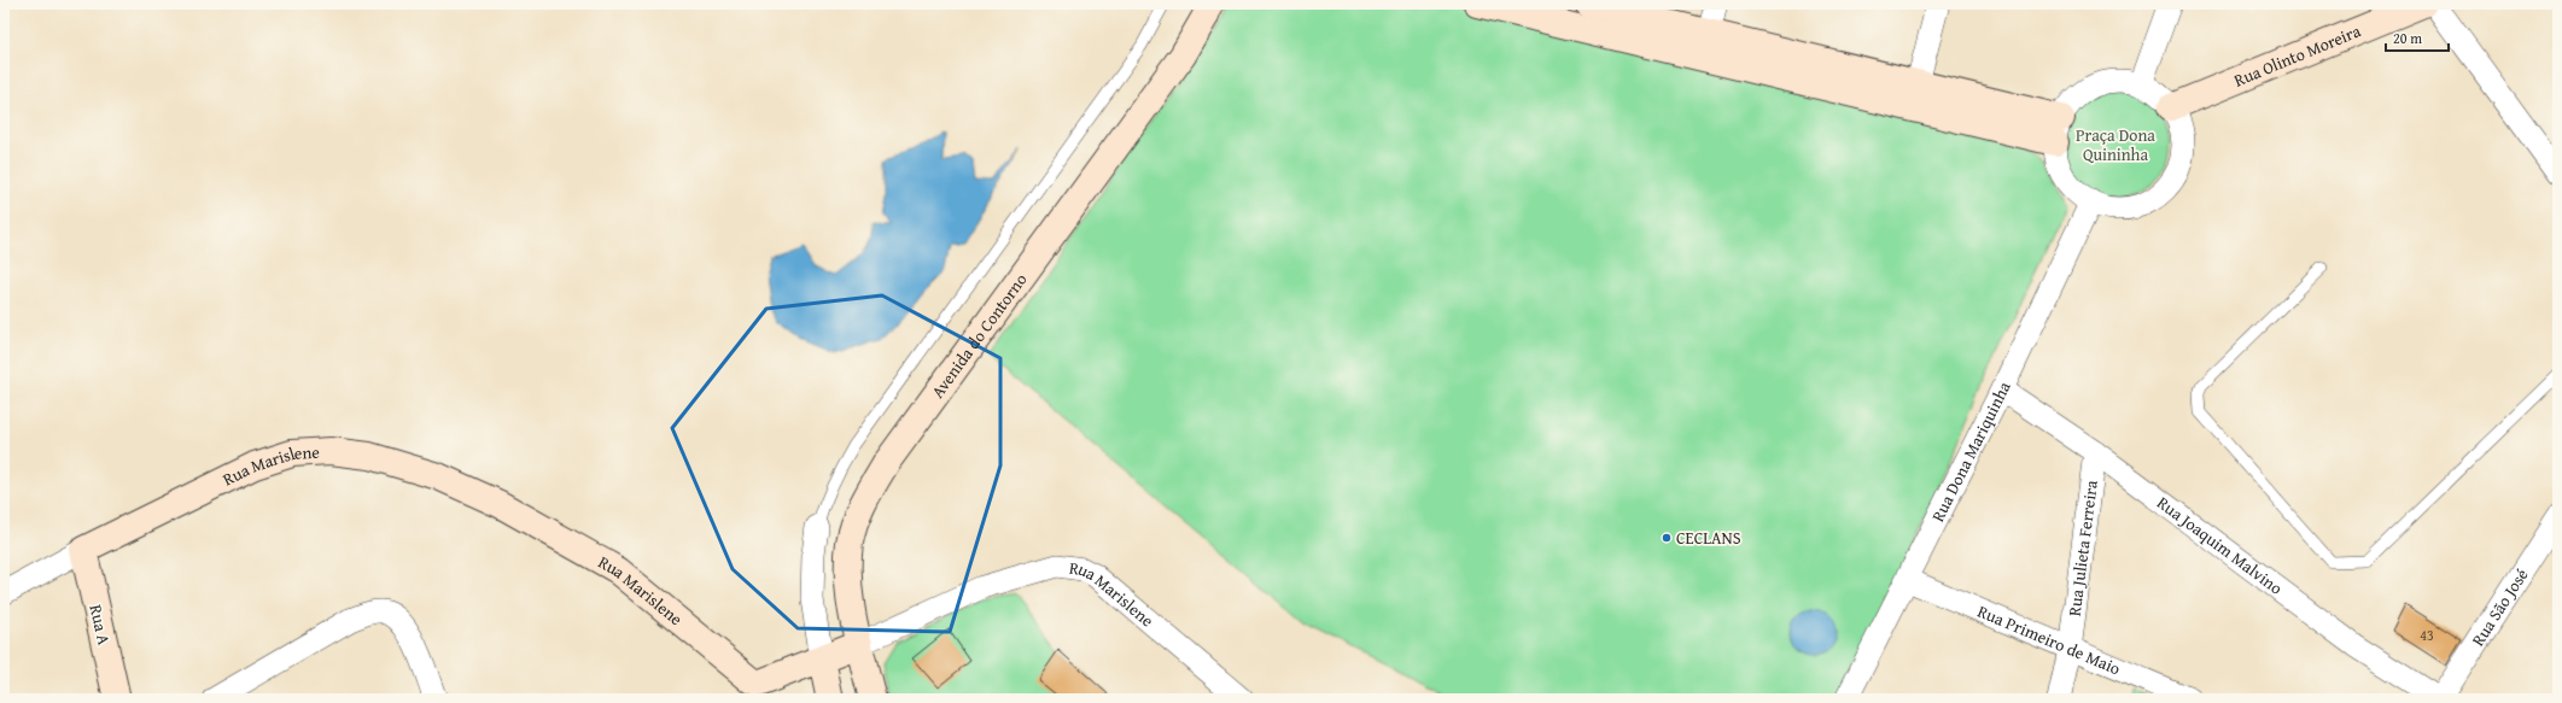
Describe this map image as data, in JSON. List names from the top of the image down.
{
  "streets": {
    "street": [
      "Rua Olinto Moreira",
      "Avenida do Contorno",
      "Rua Dona Mariquinha",
      "Rua Marislene",
      "Rua Joaquim Malvino",
      "Rua Julieta Ferreira",
      "Rua São José",
      "Rua A",
      "Rua Primeiro de Maio"
    ]
  },
  "crossings": [
    ["Rua Olinto Moreira", "Rua Dona Mariquinha"],
    ["Avenida do Contorno", "Rua Marislene"],
    ["Rua Dona Mariquinha", "Rua Joaquim Malvino"],
    ["Rua Dona Mariquinha", "Rua Primeiro de Maio"],
    ["Rua Marislene", "Rua A"],
    ["Rua Joaquim Malvino", "Rua Julieta Ferreira"],
    ["Rua Joaquim Malvino", "Rua São José"],
    ["Rua Julieta Ferreira", "Rua Primeiro de Maio"]
  ],
  "parks": ["Praça Dona Quininha"],
  "places": ["CECLANS"],
  "house_numbers": ["43"],
  "scale_bar": "20 m"
}
